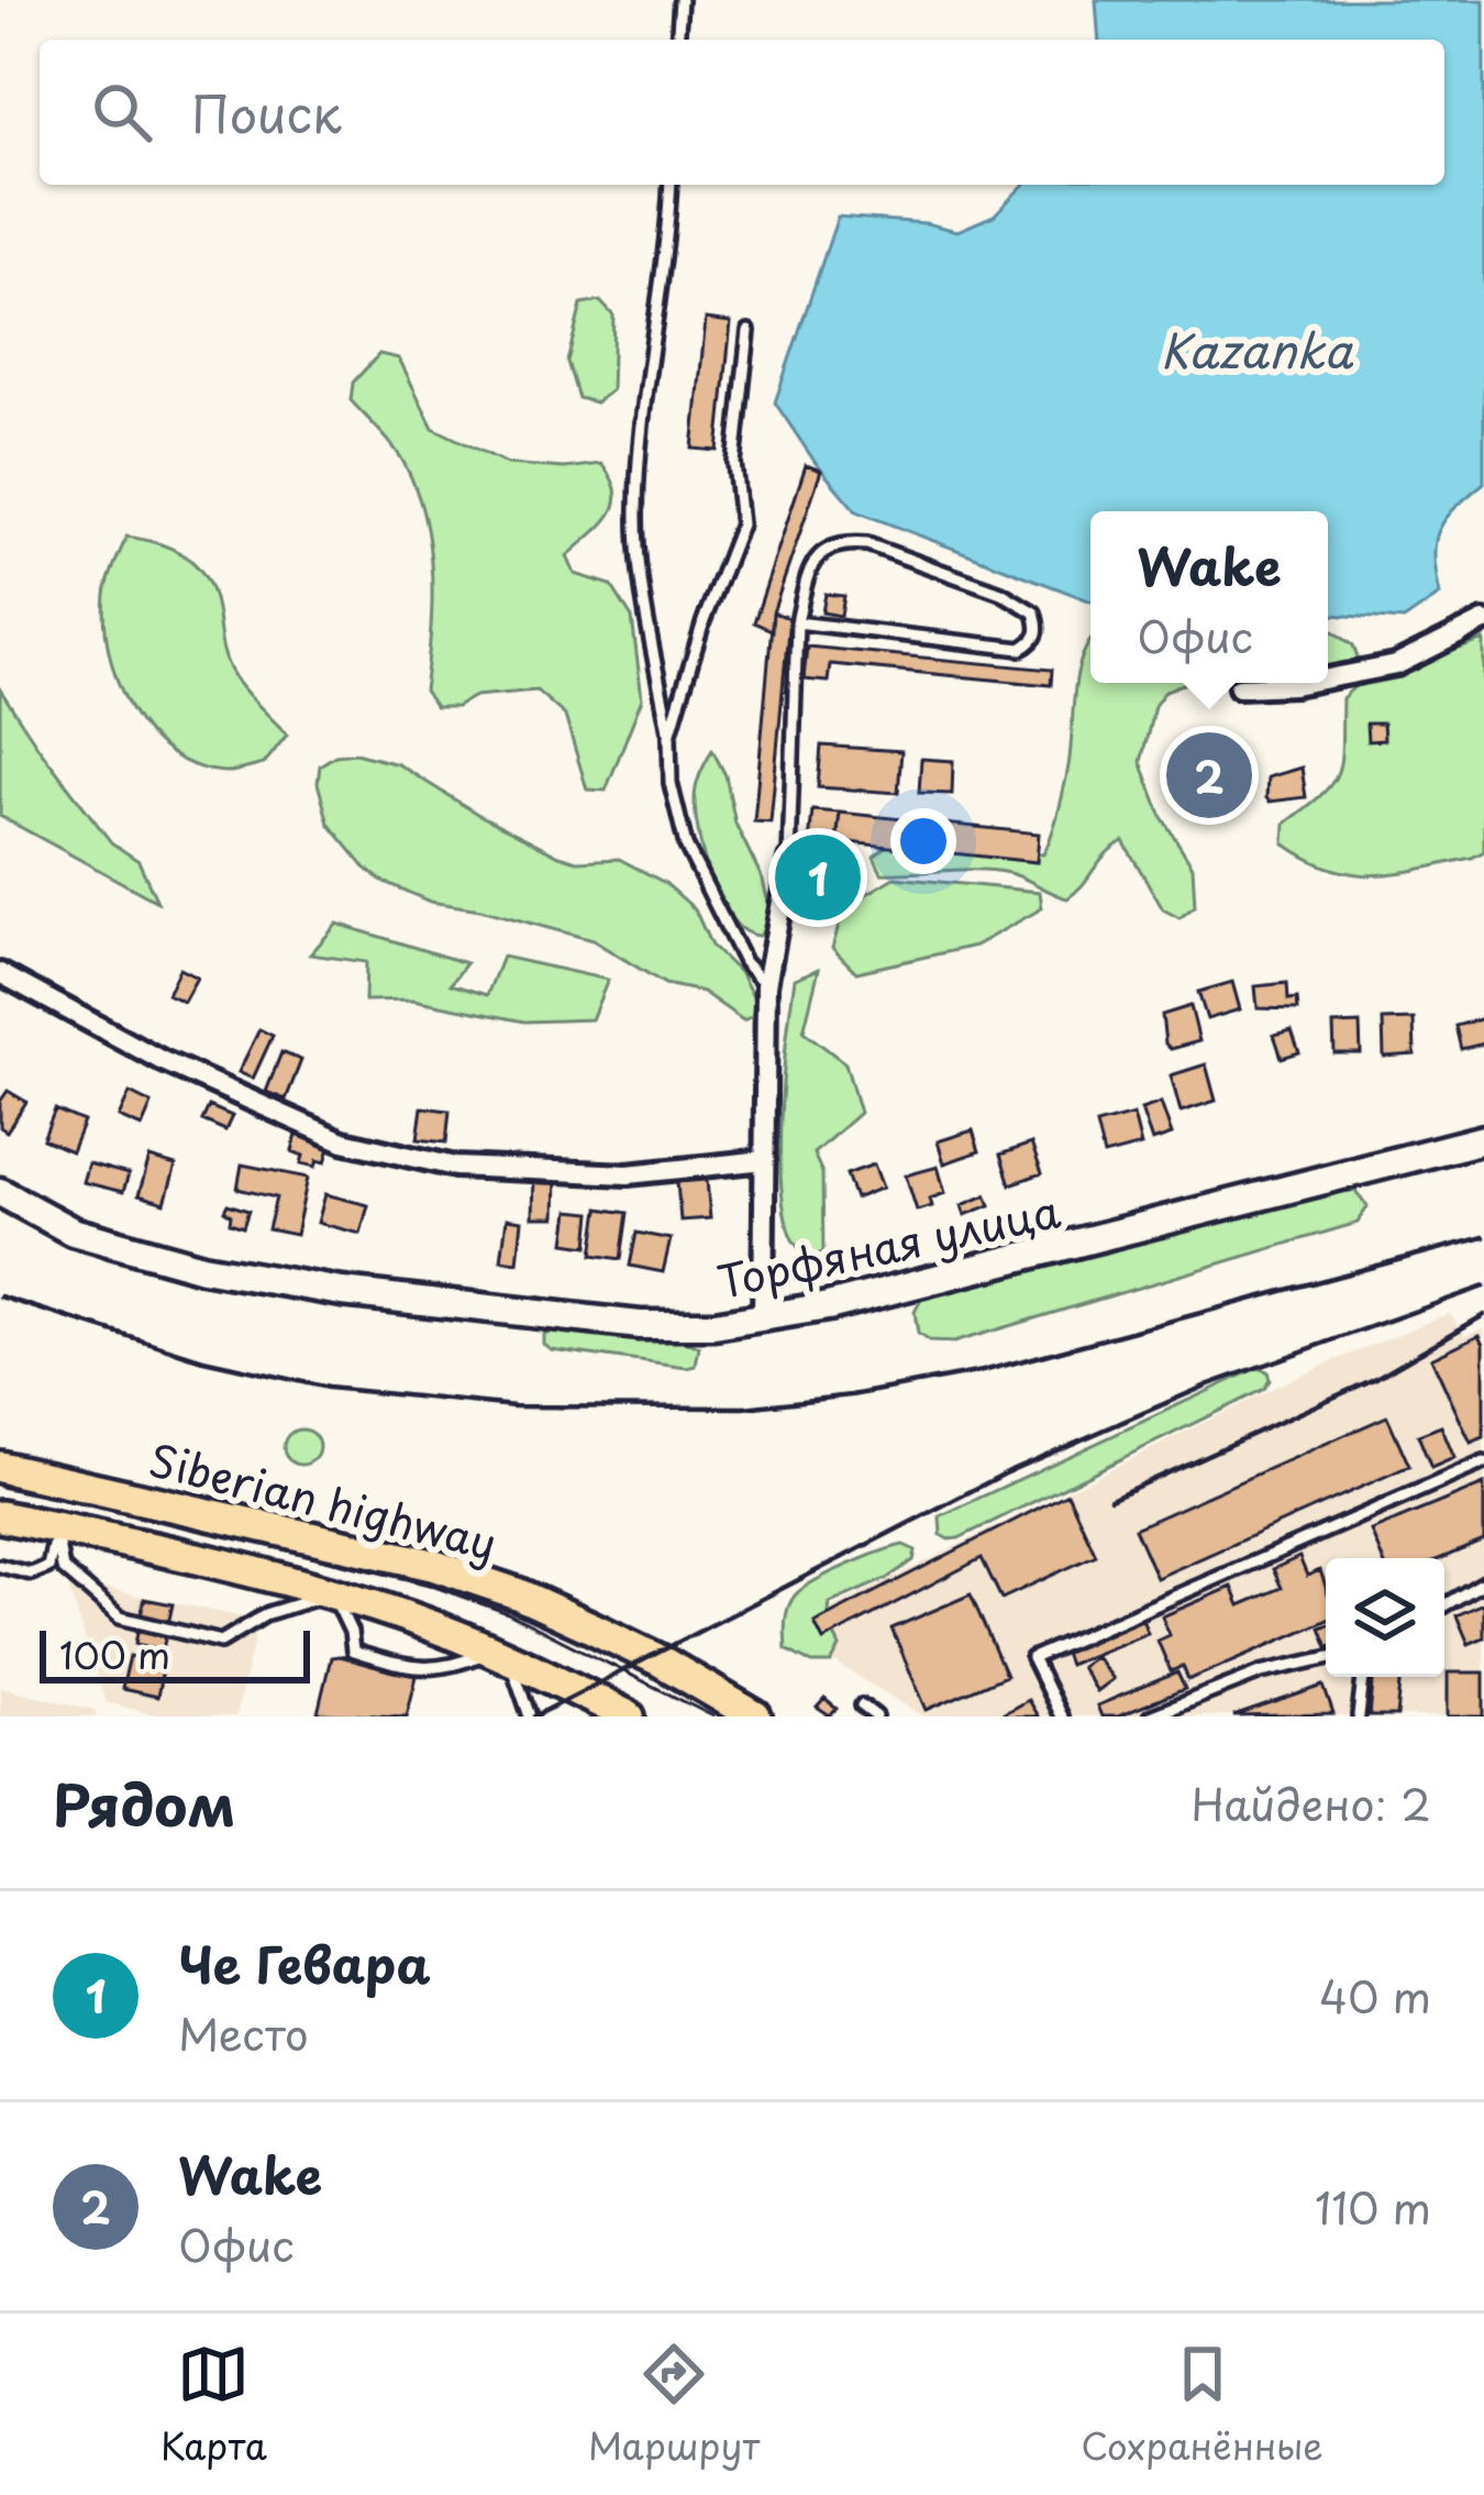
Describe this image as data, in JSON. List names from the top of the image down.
{
  "streets": {
    "main road": ["Siberian highway"],
    "street": ["Торфяная улица"]
  },
  "water": ["Kazanka"],
  "scale_bar": "100 m",
  "page": {
    "search": "Поиск",
    "popup": ["Wake", "Офис"],
    "pins": ["2", "1"],
    "scale": "100 m",
    "heading": ["Рядом", "Найдено: 2"],
    "list": [
      {
        "mark": "1",
        "name": "Че Гевара",
        "note": "Место",
        "value": "40 m"
      },
      {
        "mark": "2",
        "name": "Wake",
        "note": "Офис",
        "value": "110 m"
      }
    ],
    "nav": ["Карта", "Маршрут", "Сохранённые"]
  }
}
